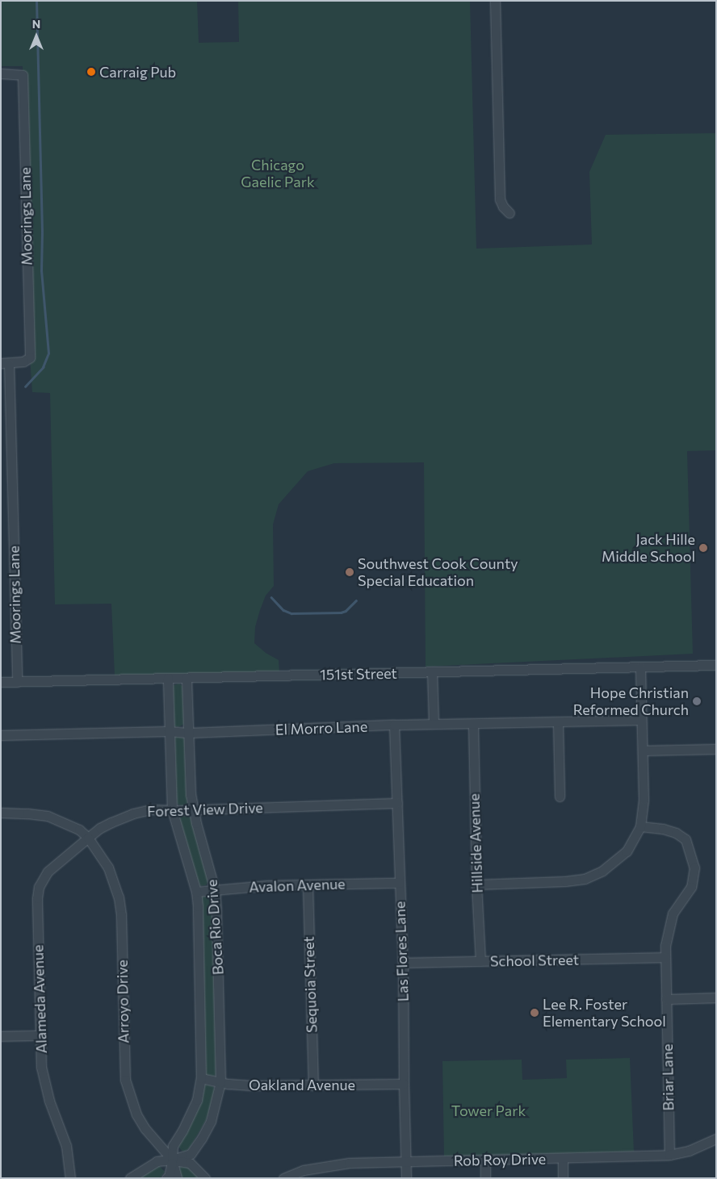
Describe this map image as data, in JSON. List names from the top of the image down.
{
  "streets": {
    "street": [
      "Moorings Lane",
      "151st Street",
      "El Morro Lane",
      "Forest View Drive",
      "Hillside Avenue",
      "Avalon Avenue",
      "Boca Rio Drive",
      "Las Flores Lane",
      "School Street",
      "Sequoia Street",
      "Alameda Avenue",
      "Arroyo Drive",
      "Briar Lane",
      "Oakland Avenue",
      "Rob Roy Drive"
    ]
  },
  "crossings": [
    ["Moorings Lane", "151st Street"],
    ["151st Street", "Boca Rio Drive"],
    ["El Morro Lane", "Hillside Avenue"],
    ["El Morro Lane", "Boca Rio Drive"],
    ["El Morro Lane", "Las Flores Lane"],
    ["Forest View Drive", "Boca Rio Drive"],
    ["Forest View Drive", "Las Flores Lane"],
    ["Forest View Drive", "Alameda Avenue"],
    ["Forest View Drive", "Arroyo Drive"],
    ["Hillside Avenue", "School Street"],
    ["Avalon Avenue", "Boca Rio Drive"],
    ["Avalon Avenue", "Las Flores Lane"],
    ["Avalon Avenue", "Sequoia Street"],
    ["Boca Rio Drive", "Arroyo Drive"],
    ["Boca Rio Drive", "Oakland Avenue"],
    ["Las Flores Lane", "School Street"],
    ["Las Flores Lane", "Oakland Avenue"],
    ["Las Flores Lane", "Rob Roy Drive"],
    ["School Street", "Briar Lane"],
    ["Sequoia Street", "Oakland Avenue"],
    ["Alameda Avenue", "Arroyo Drive"],
    ["Briar Lane", "Rob Roy Drive"]
  ],
  "parks": ["Chicago Gaelic Park", "Tower Park"],
  "places": [
    "Carraig Pub",
    "Jack Hille Middle School",
    "Southwest Cook County Special Education",
    "Hope Christian Reformed Church",
    "Lee R. Foster Elementary School"
  ],
  "north": "top"
}
